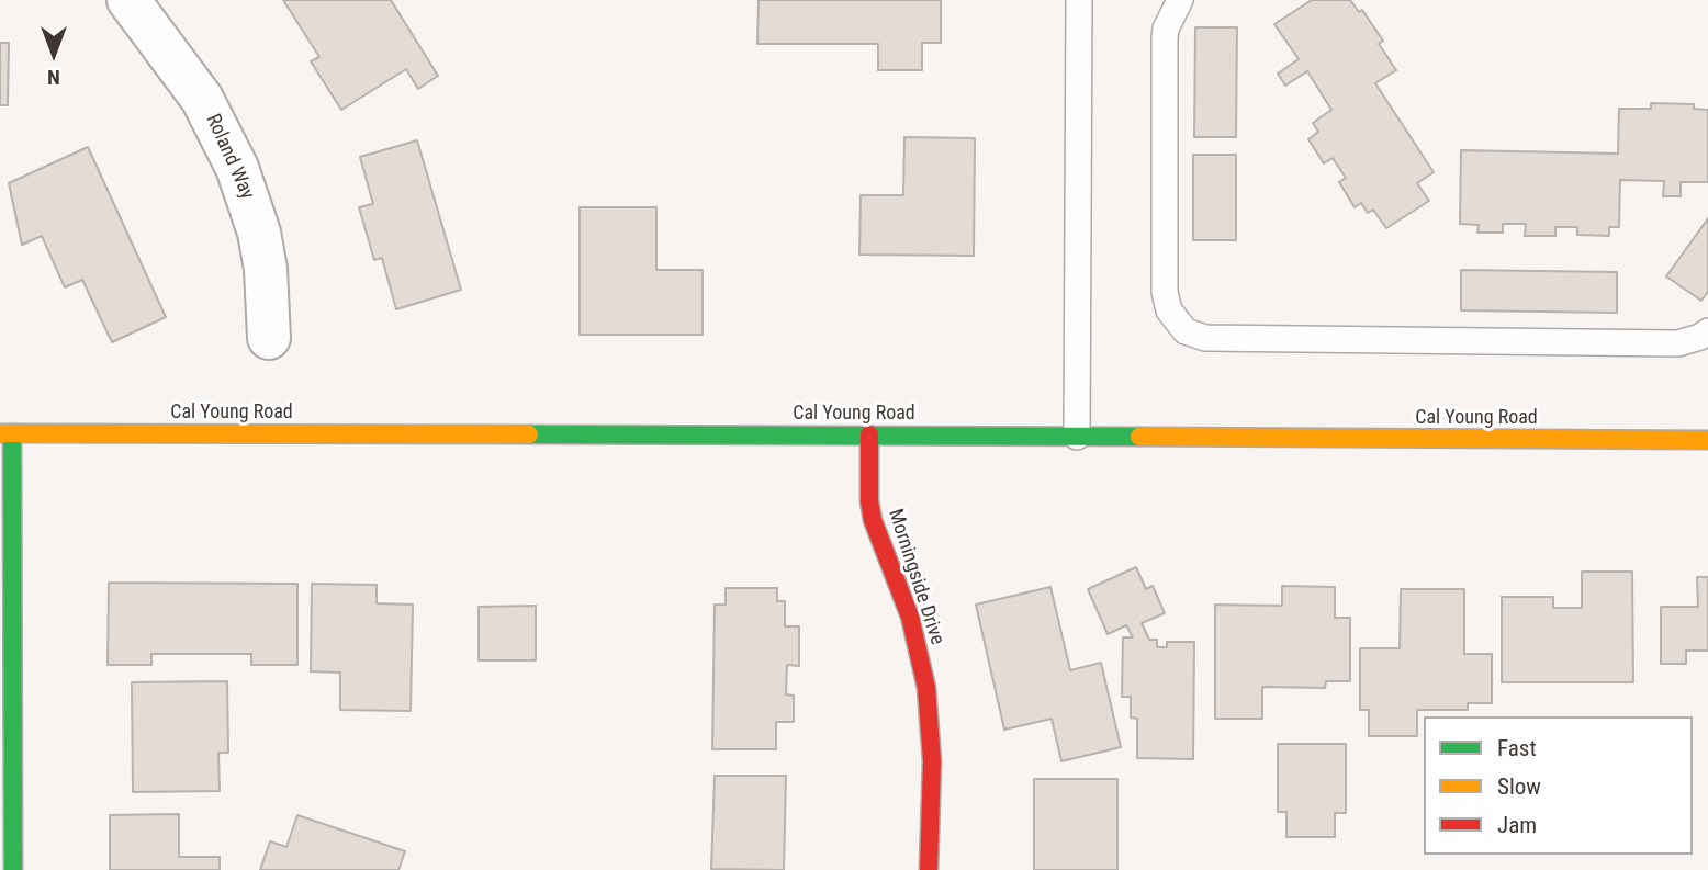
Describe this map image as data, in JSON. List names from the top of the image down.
{
  "streets": {
    "main road": ["Cal Young Road", "Morningside Drive"],
    "street": ["Roland Way"]
  },
  "crossings": [
    ["Cal Young Road", "Morningside Drive"]
  ],
  "legend": ["Fast", "Slow", "Jam"],
  "north": "bottom"
}
